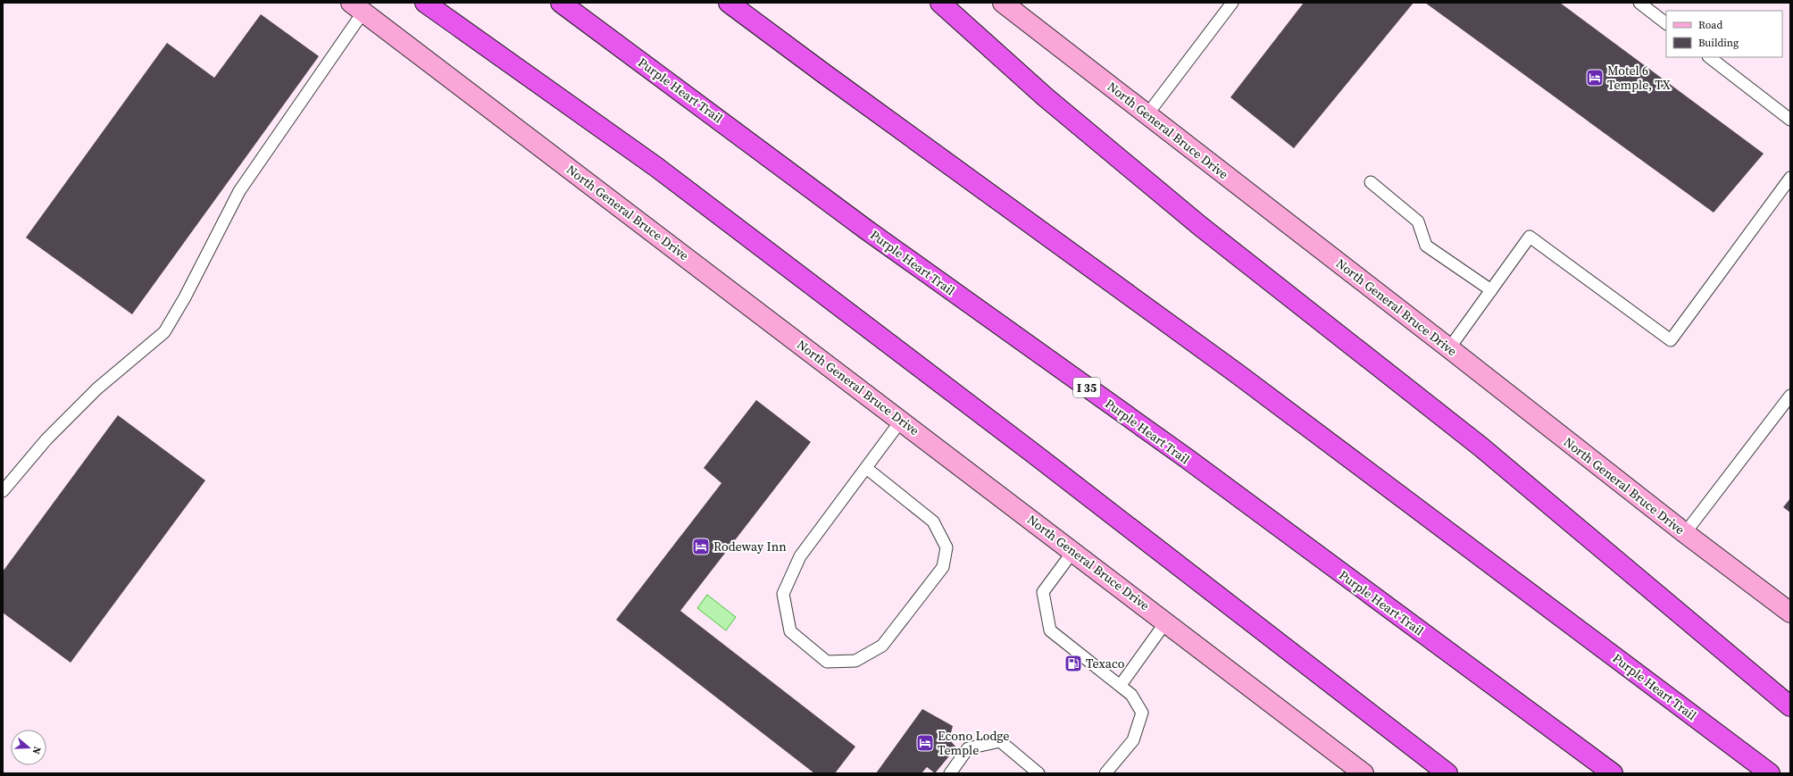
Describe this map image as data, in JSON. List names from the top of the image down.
{
  "streets": {
    "highway": ["Purple Heart Trail", "I 35"],
    "main road": ["North General Bruce Drive"]
  },
  "places": {
    "hotel": ["Motel 6 Temple, TX", "Rodeway Inn", "Econo Lodge Temple"],
    "fuel station": ["Texaco"]
  },
  "legend": ["Road", "Building"],
  "north": "right"
}
